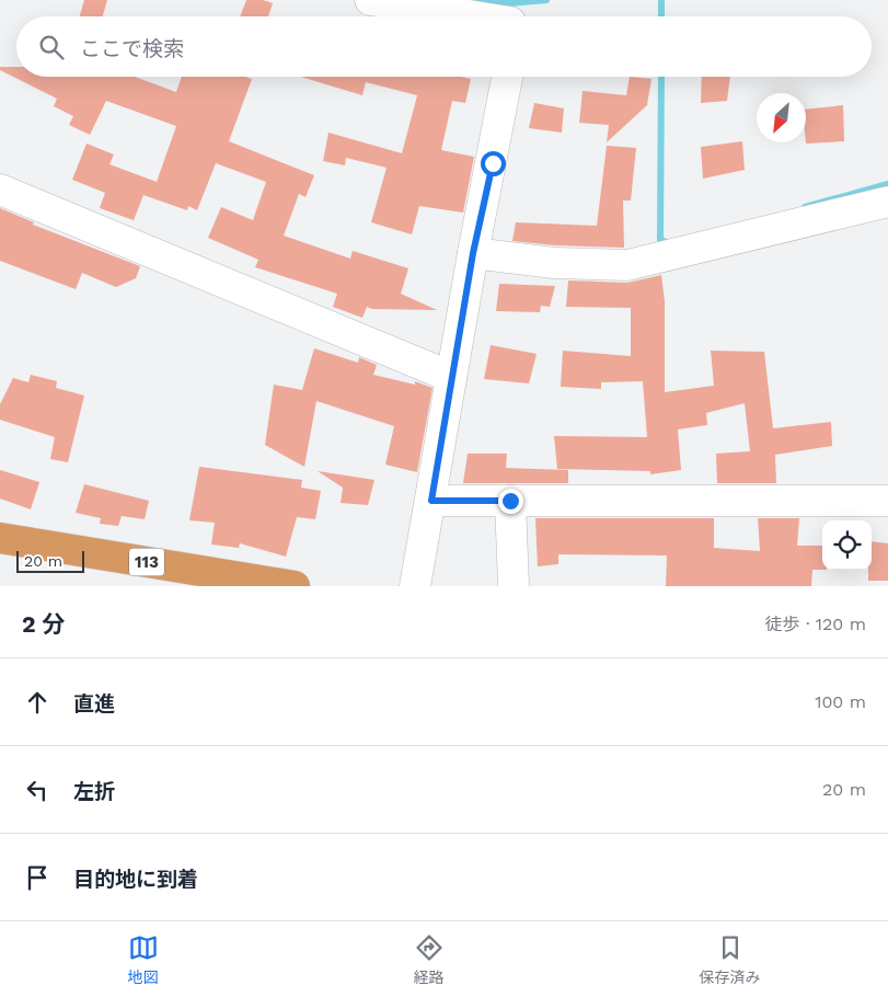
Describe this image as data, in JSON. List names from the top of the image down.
{
  "streets": {
    "highway": ["113"]
  },
  "scale_bar": "20 m",
  "north": "bottom left",
  "page": {
    "search": "ここで検索",
    "scale": "20 m",
    "heading": ["2 分", "徒歩 · 120 m"],
    "list": [
      ["直進", "100 m"],
      ["左折", "20 m"],
      "目的地に到着"
    ],
    "nav": ["地図", "経路", "保存済み"]
  }
}
